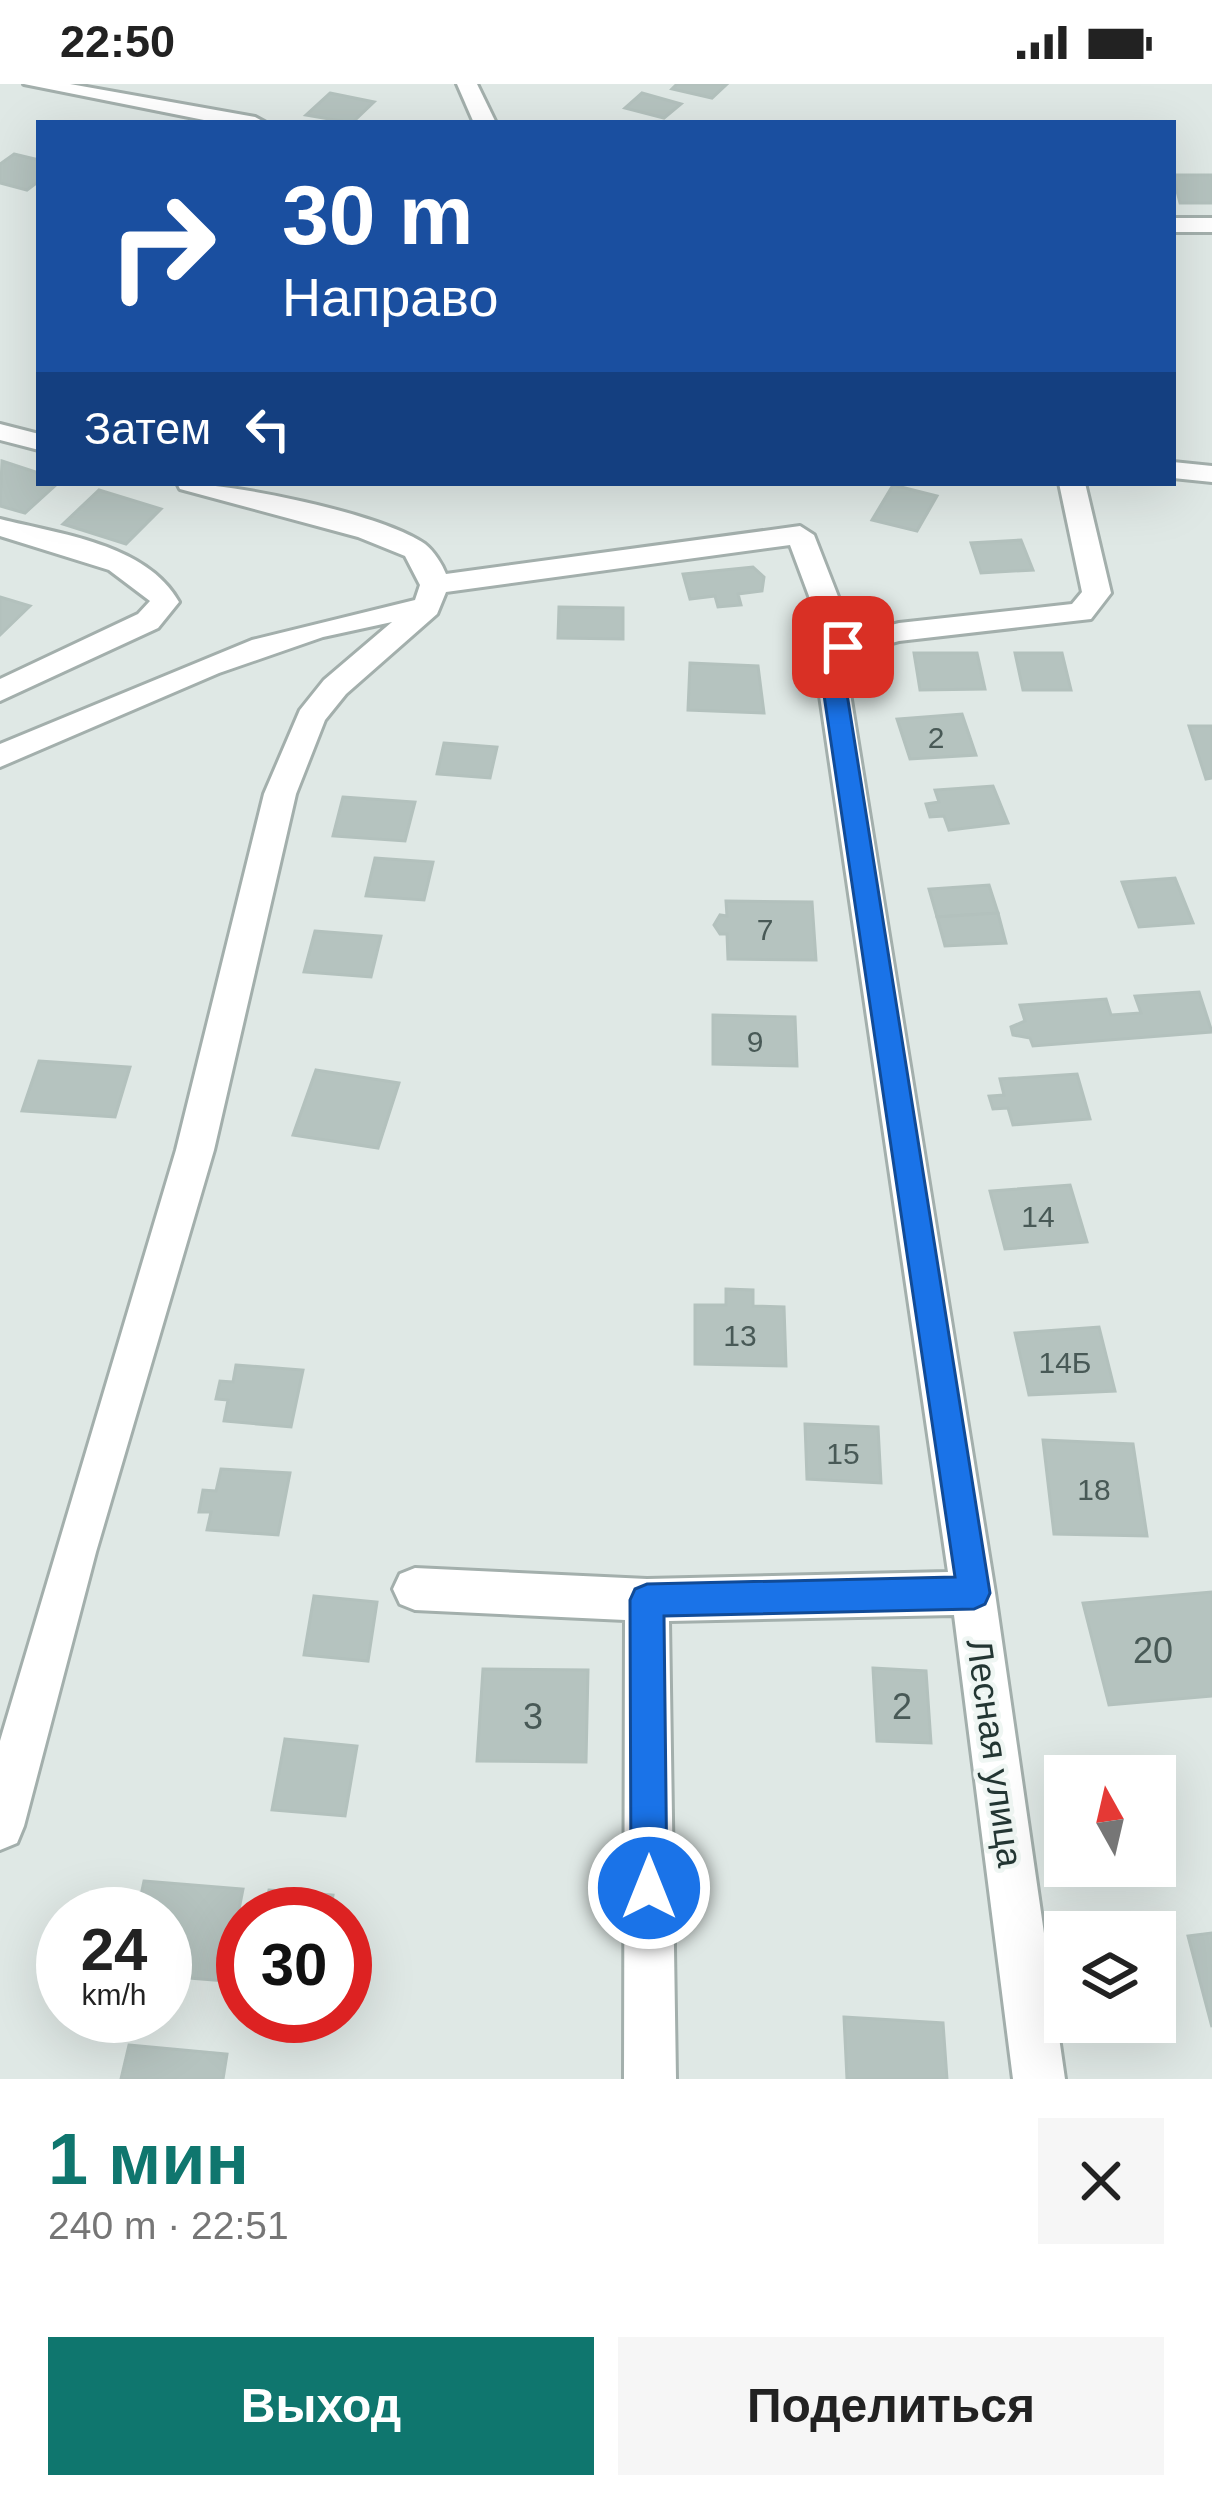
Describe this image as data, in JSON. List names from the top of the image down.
{
  "streets": {
    "street": ["Лесная улица"]
  },
  "house_numbers": [
    "2",
    "7",
    "9",
    "14",
    "13",
    "14Б",
    "15",
    "18",
    "20",
    "2",
    "3"
  ],
  "north": "top",
  "page": {
    "status": "22:50",
    "turn": ["30 m", "Направо"],
    "then": "Затем",
    "speed": "24 km/h",
    "limit": "30",
    "heading": ["1 мин", "240 m · 22:51"],
    "buttons": ["Выход", "Поделиться"]
  }
}
